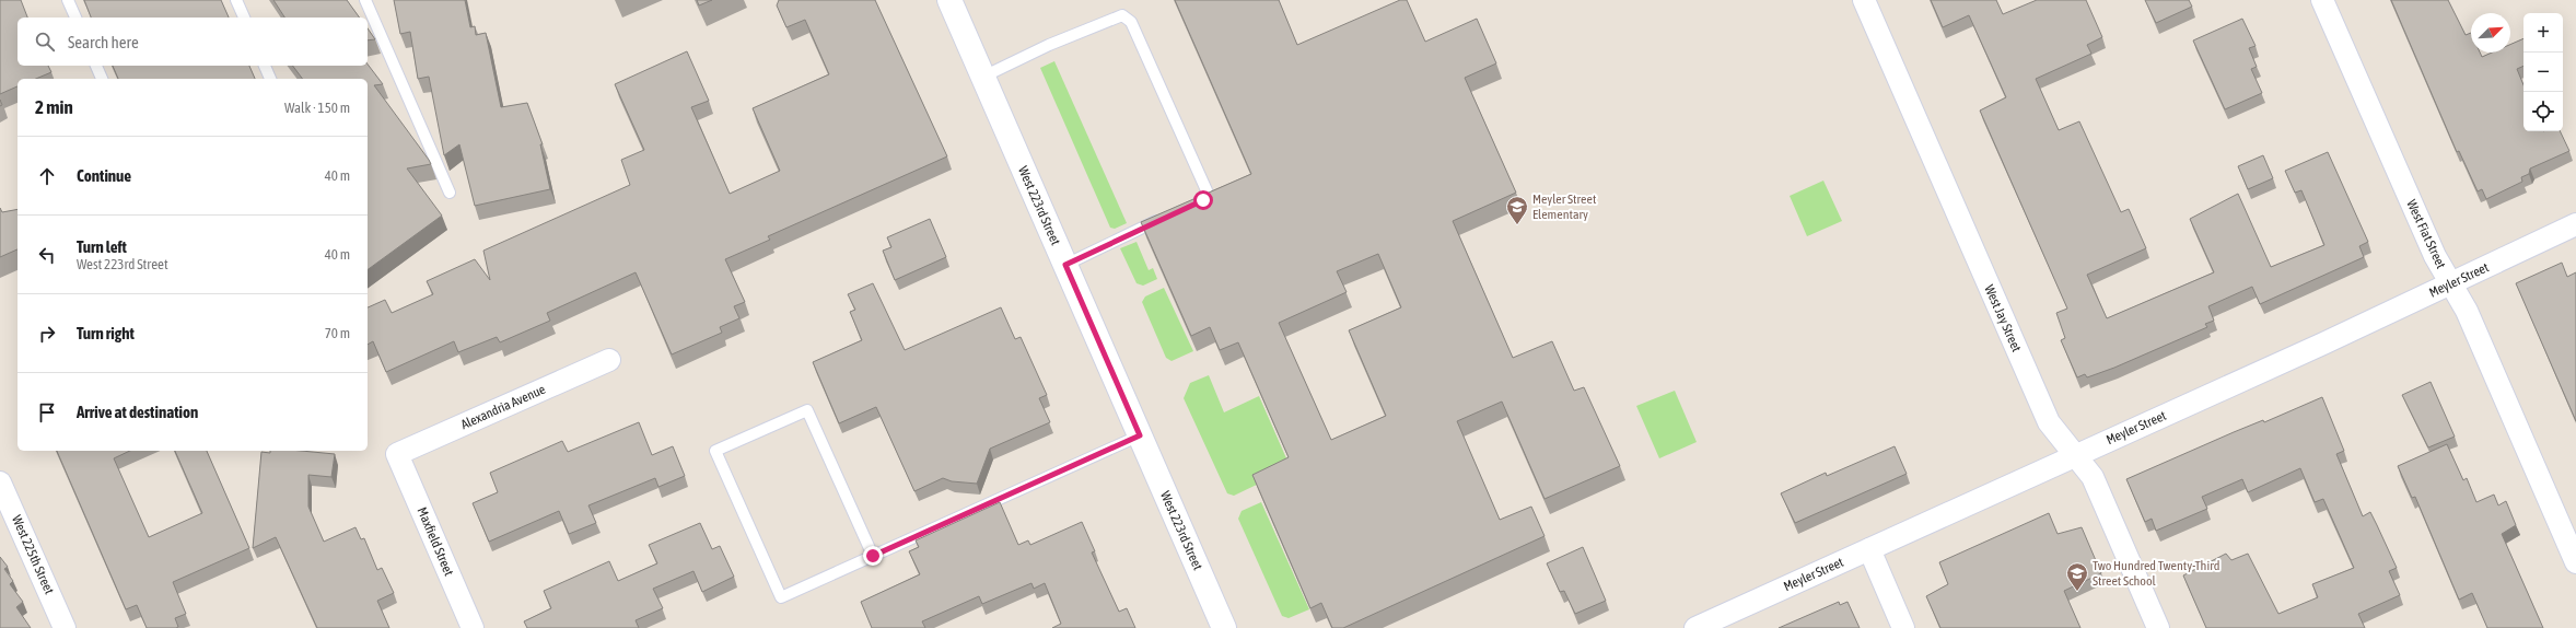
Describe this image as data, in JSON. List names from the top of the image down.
{
  "streets": {
    "main road": ["West 223rd Street"],
    "street": [
      "West Fiat Street",
      "Meyler Street",
      "West Jay Street",
      "Alexandria Avenue",
      "Maxfield Street",
      "West 225th Street"
    ]
  },
  "crossings": [
    ["West Fiat Street", "Meyler Street"],
    ["Meyler Street", "West Jay Street"],
    ["Alexandria Avenue", "Maxfield Street"]
  ],
  "places": {
    "school or university": ["Meyler Street Elementary", "Two Hundred Twenty-Third Street School"]
  },
  "north": "top right",
  "page": {
    "map_buttons": ["+", "−"],
    "search": "Search here",
    "heading": ["2 min", "Walk · 150 m"],
    "list": [
      ["Continue", "40 m"],
      ["Turn left", "West 223rd Street", "40 m"],
      ["Turn right", "70 m"],
      "Arrive at destination"
    ]
  }
}
